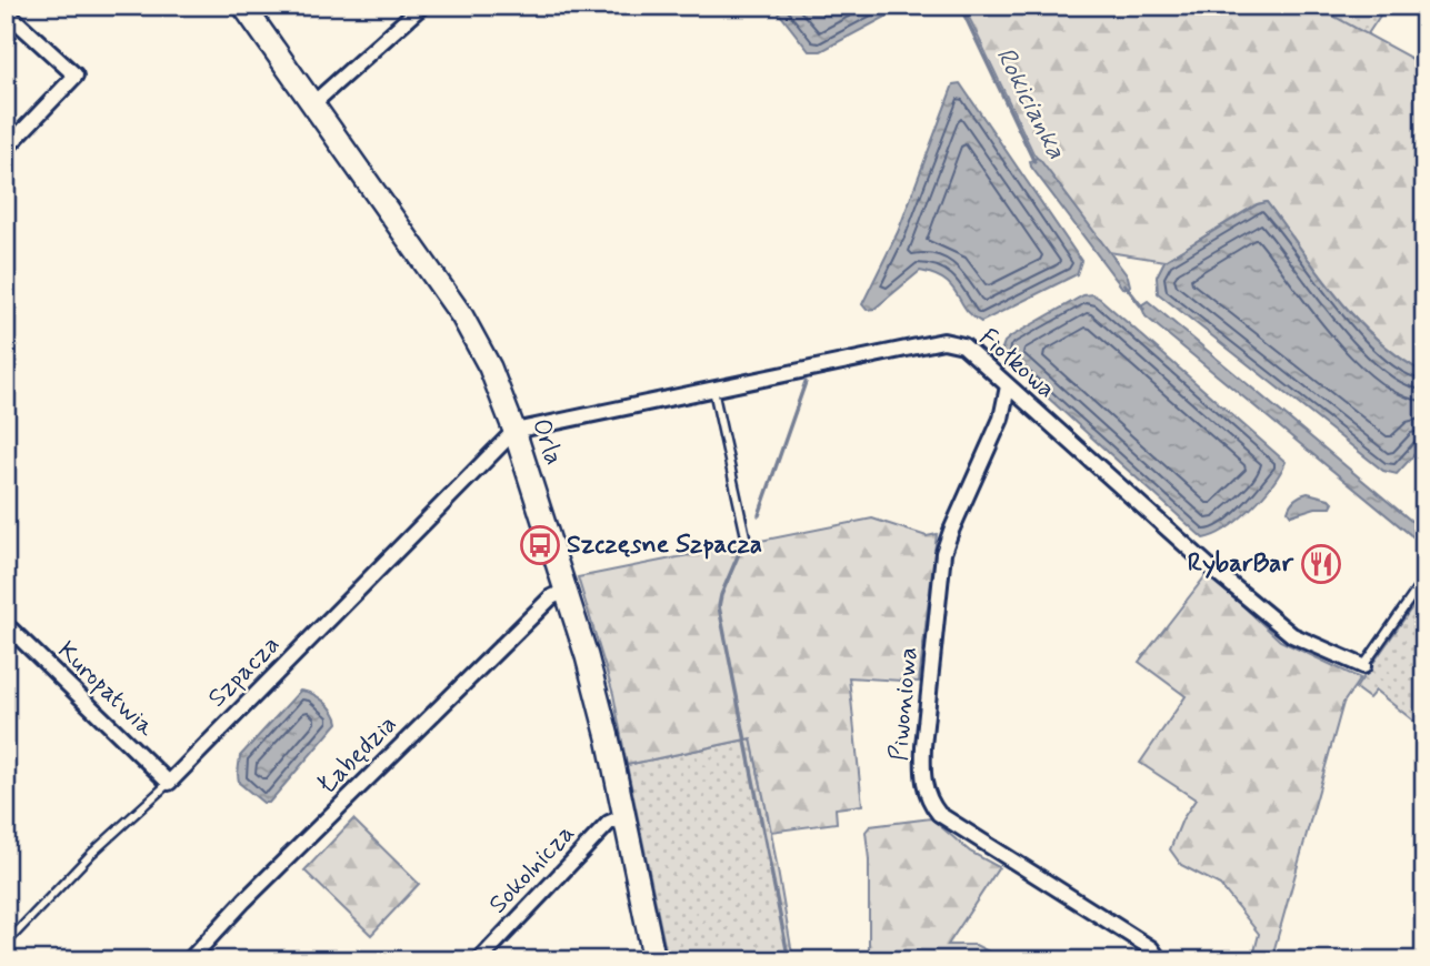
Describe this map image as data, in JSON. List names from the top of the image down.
{
  "streets": {
    "street": [
      "Fiołkowa",
      "Orla",
      "Szpacza",
      "Kuropatwia",
      "Piwoniowa",
      "Łabędzia",
      "Sokolnicza"
    ]
  },
  "crossings": [
    ["Fiołkowa", "Orla"],
    ["Fiołkowa", "Szpacza"],
    ["Fiołkowa", "Piwoniowa"],
    ["Orla", "Szpacza"],
    ["Orla", "Łabędzia"],
    ["Orla", "Sokolnicza"],
    ["Szpacza", "Kuropatwia"]
  ],
  "water": ["Rokicianka"],
  "places": {
    "bus stop": ["Szczęsne Szpacza"],
    "restaurant": ["RybarBar"]
  }
}
